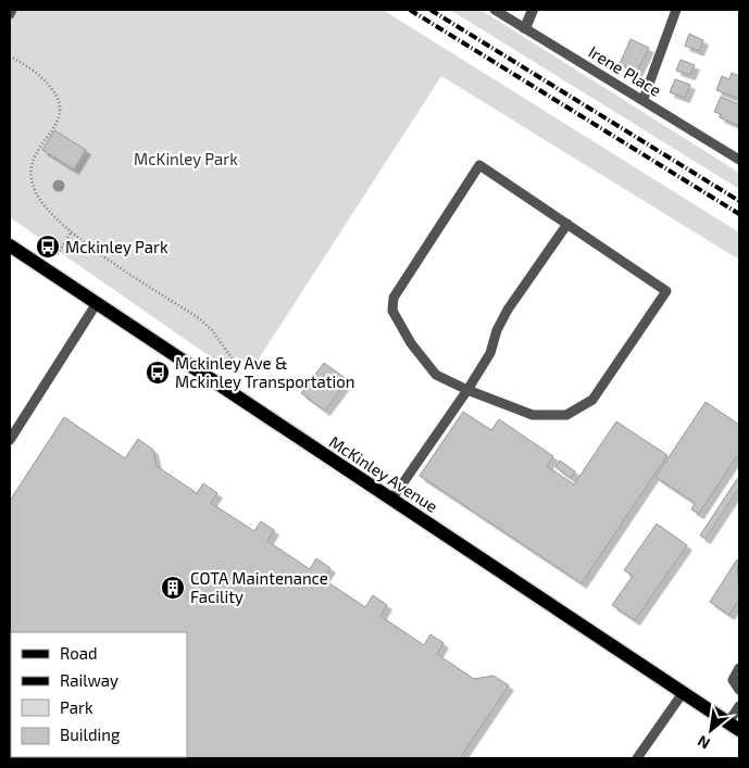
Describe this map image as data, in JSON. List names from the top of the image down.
{
  "streets": {
    "main road": ["McKinley Avenue"],
    "lane": ["Irene Place"]
  },
  "parks": ["McKinley Park"],
  "places": {
    "bus stop": ["Mckinley Park", "Mckinley Ave & Mckinley Transportation"],
    "building": ["COTA Maintenance Facility"]
  },
  "legend": [
    "Road",
    "Railway",
    "Park",
    "Building"
  ],
  "north": "bottom left"
}
